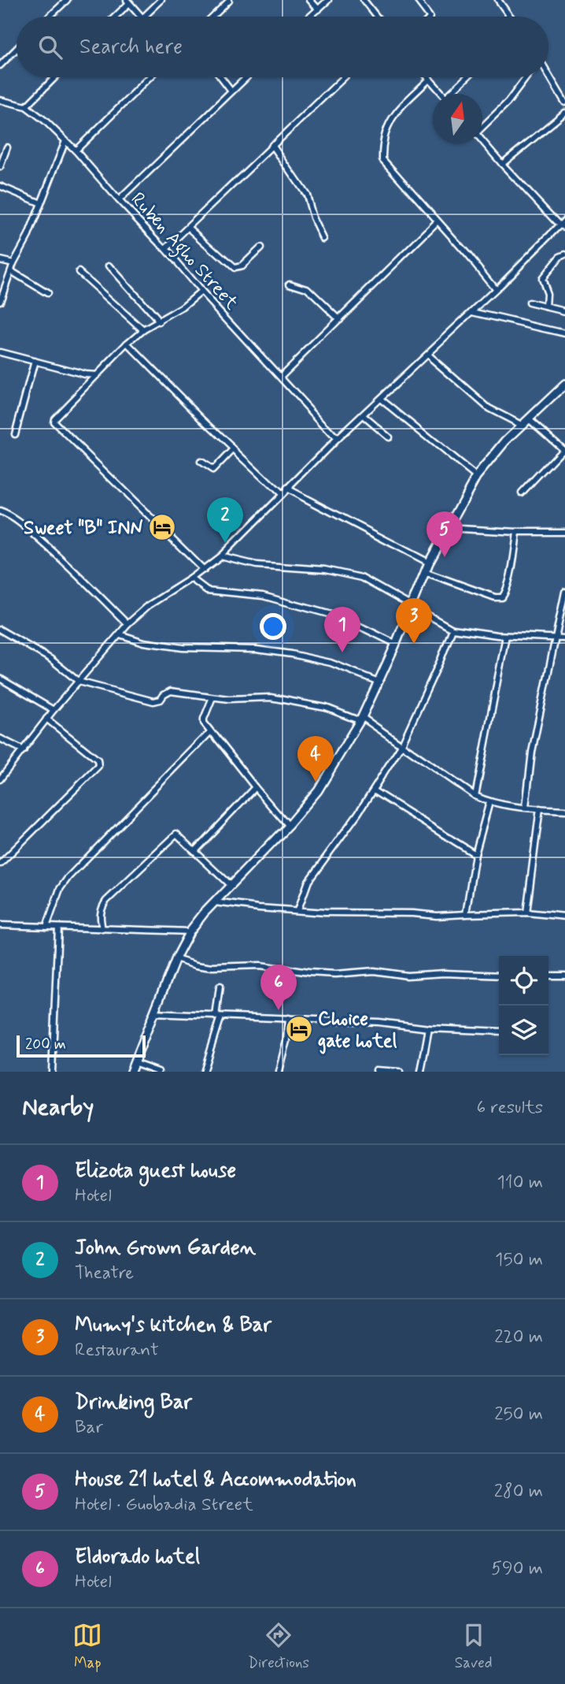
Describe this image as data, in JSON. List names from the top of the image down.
{
  "streets": {
    "street": ["Ruben Agho Street"]
  },
  "places": {
    "hotel": ["Sweet \"B\" INN", "Choice gate hotel"]
  },
  "scale_bar": "200 m",
  "north": "top",
  "page": {
    "search": "Search here",
    "pins": [
      "2",
      "5",
      "3",
      "1",
      "4",
      "6"
    ],
    "scale": "200 m",
    "heading": ["Nearby", "6 results"],
    "list": [
      {
        "mark": "1",
        "name": "Elizota guest house",
        "note": "Hotel",
        "value": "110 m"
      },
      {
        "mark": "2",
        "name": "John Grown Garden",
        "note": "Theatre",
        "value": "150 m"
      },
      {
        "mark": "3",
        "name": "Mumy's kitchen & Bar",
        "note": "Restaurant",
        "value": "220 m"
      },
      {
        "mark": "4",
        "name": "Drinking Bar",
        "note": "Bar",
        "value": "250 m"
      },
      {
        "mark": "5",
        "name": "House 21 hotel & Accommodation",
        "note": "Hotel · Guobadia Street",
        "value": "280 m"
      },
      {
        "mark": "6",
        "name": "Eldorado hotel",
        "note": "Hotel",
        "value": "590 m"
      }
    ],
    "nav": ["Map", "Directions", "Saved"]
  }
}
